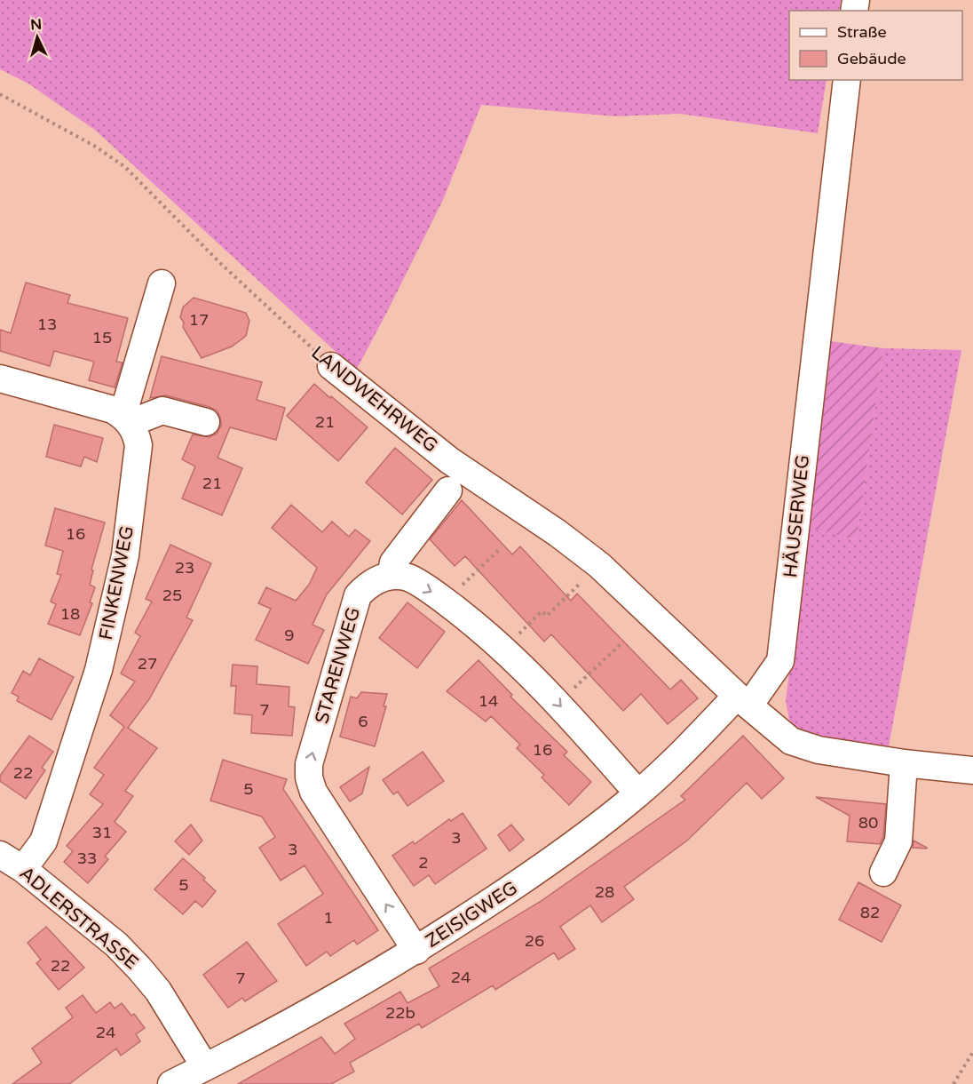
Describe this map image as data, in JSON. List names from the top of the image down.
{
  "streets": {
    "street": [
      "LANDWEHRWEG",
      "HÄUSERWEG",
      "FINKENWEG",
      "STARENWEG",
      "ZEISIGWEG",
      "ADLERSTRASSE"
    ]
  },
  "crossings": [
    ["LANDWEHRWEG", "HÄUSERWEG"],
    ["LANDWEHRWEG", "ZEISIGWEG"],
    ["HÄUSERWEG", "ZEISIGWEG"],
    ["FINKENWEG", "ADLERSTRASSE"],
    ["STARENWEG", "ZEISIGWEG"],
    ["ZEISIGWEG", "ADLERSTRASSE"]
  ],
  "one_way": ["STARENWEG"],
  "house_numbers": [
    "17",
    "13",
    "15",
    "21",
    "21",
    "16",
    "23",
    "25",
    "18",
    "9",
    "27",
    "14",
    "7",
    "6",
    "16",
    "22",
    "5",
    "80",
    "31",
    "3",
    "3",
    "33",
    "2",
    "5",
    "28",
    "82",
    "1",
    "26",
    "22",
    "24",
    "7",
    "22b",
    "24"
  ],
  "legend": ["Straße", "Gebäude"],
  "north": "top"
}
